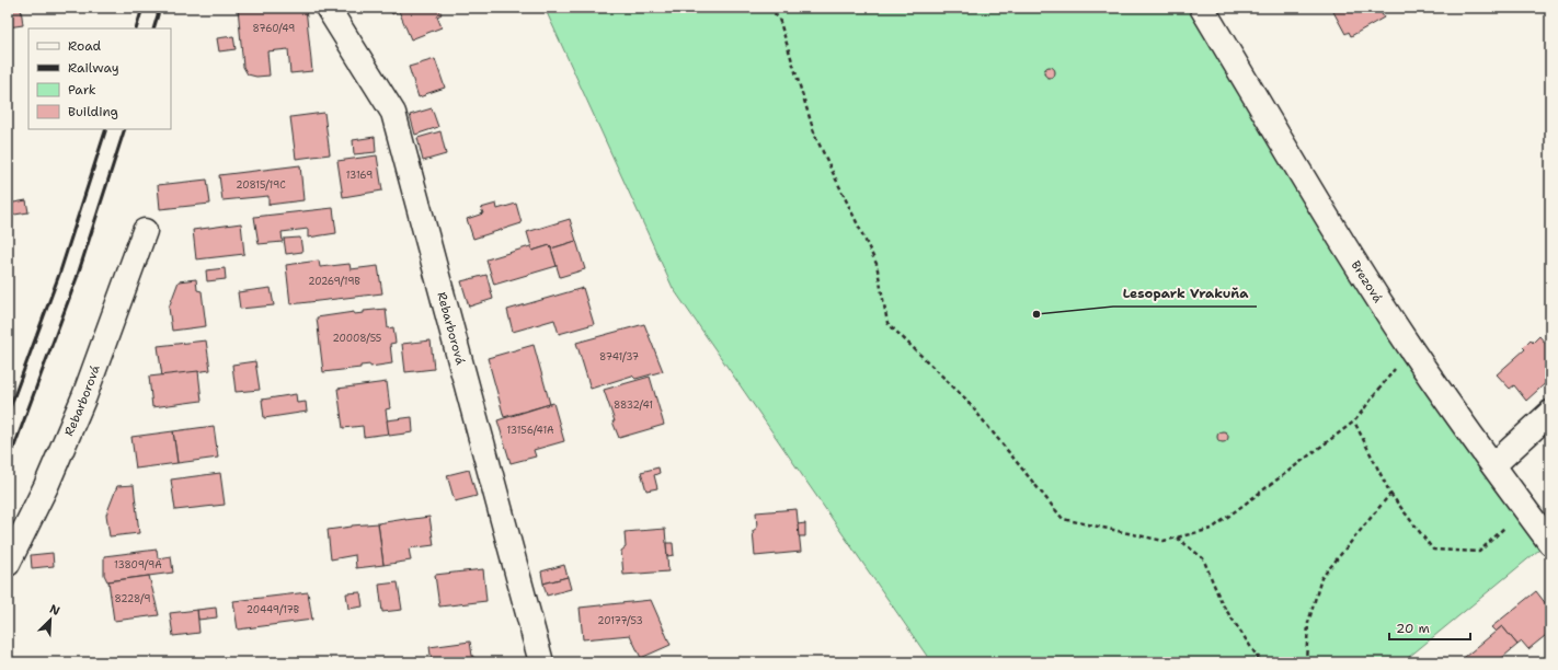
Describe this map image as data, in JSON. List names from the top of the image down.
{
  "streets": {
    "street": ["Brezová", "Rebarborová"]
  },
  "places": ["Lesopark Vrakuňa"],
  "house_numbers": [
    "8760/49",
    "13169",
    "20815/19C",
    "20269/19B",
    "20008/55",
    "8741/37",
    "8832/41",
    "13156/41A",
    "13809/9A",
    "8228/9",
    "20449/17B",
    "20177/53"
  ],
  "legend": [
    "Road",
    "Railway",
    "Park",
    "Building"
  ],
  "scale_bar": "20 m",
  "north": "top right"
}
